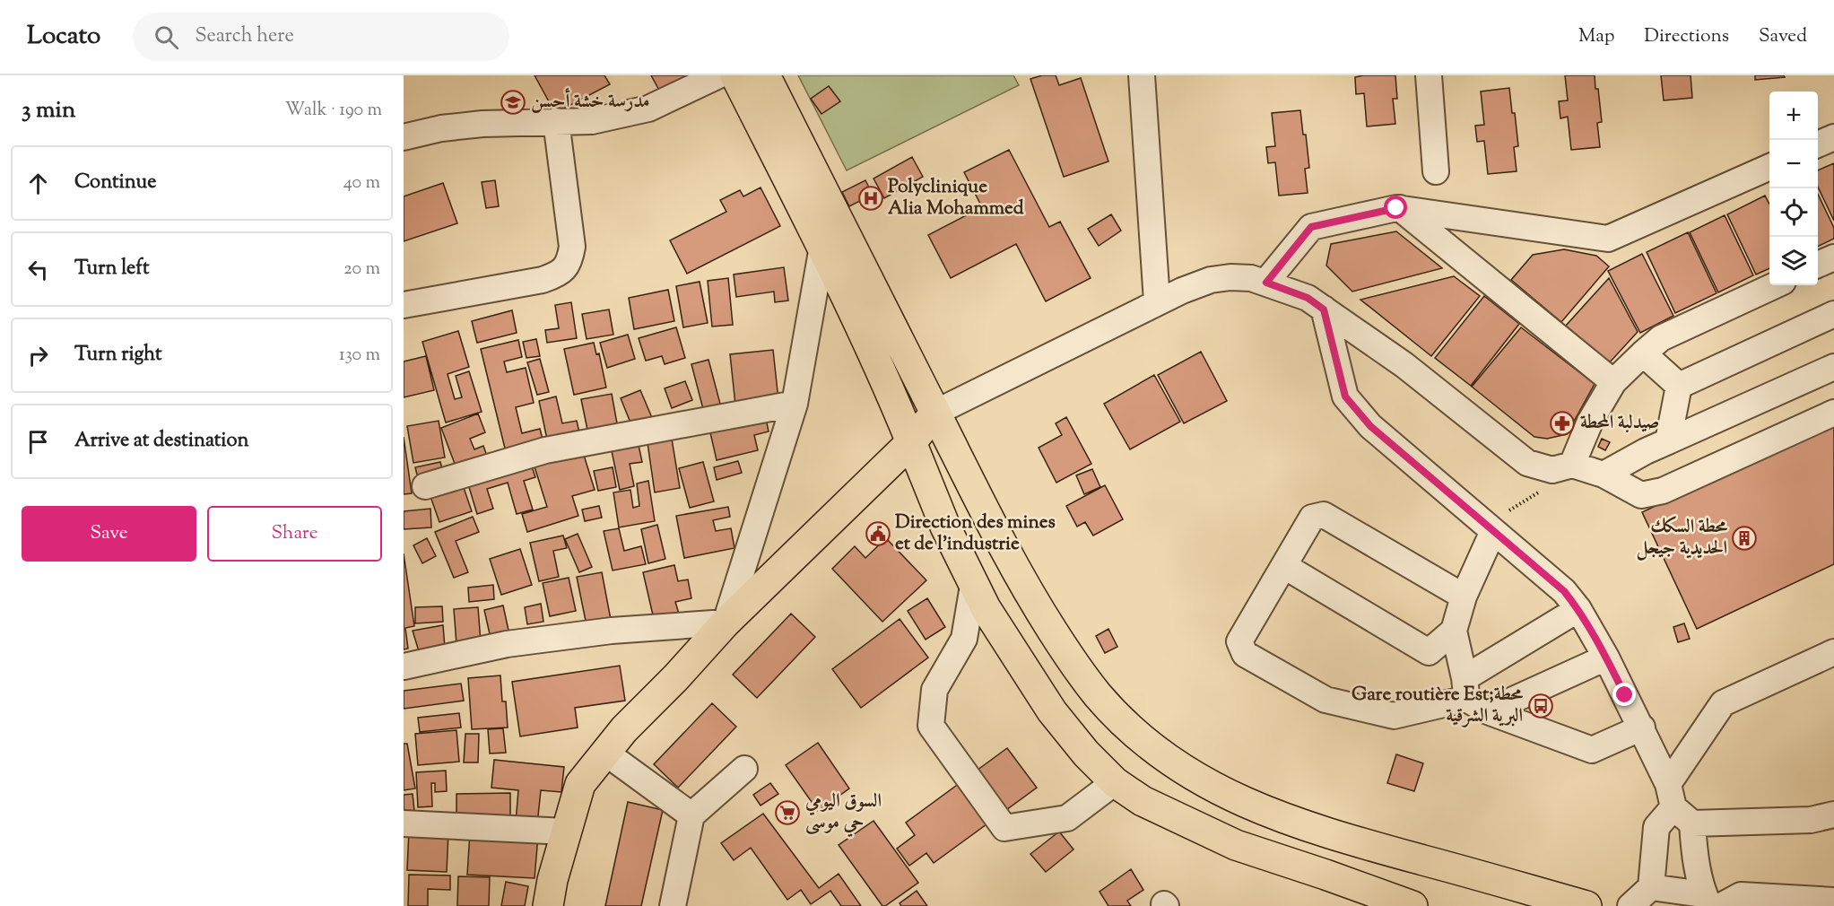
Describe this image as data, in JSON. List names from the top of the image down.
{
  "places": {
    "school or university": ["مدرسة خشة أحسن"],
    "hospital": ["Polyclinique Alia Mohammed"],
    "pharmacy": ["صيدلبة المحطة"],
    "public building": ["Direction des mines et de l'industrie"],
    "building": ["محطة السكك الحديدية جيجل"],
    "bus stop": ["Gare routière Est;محطة البرية الشرقية"],
    "supermarket": ["السوق اليومي حي موسى"]
  },
  "page": {
    "header": "Locato",
    "search": "Search here",
    "nav": ["Map", "Directions", "Saved"],
    "heading": ["3 min", "Walk · 190 m"],
    "map_buttons": ["+", "−"],
    "list": [
      ["Continue", "40 m"],
      ["Turn left", "20 m"],
      ["Turn right", "130 m"],
      "Arrive at destination"
    ],
    "buttons": ["Save", "Share"]
  }
}
